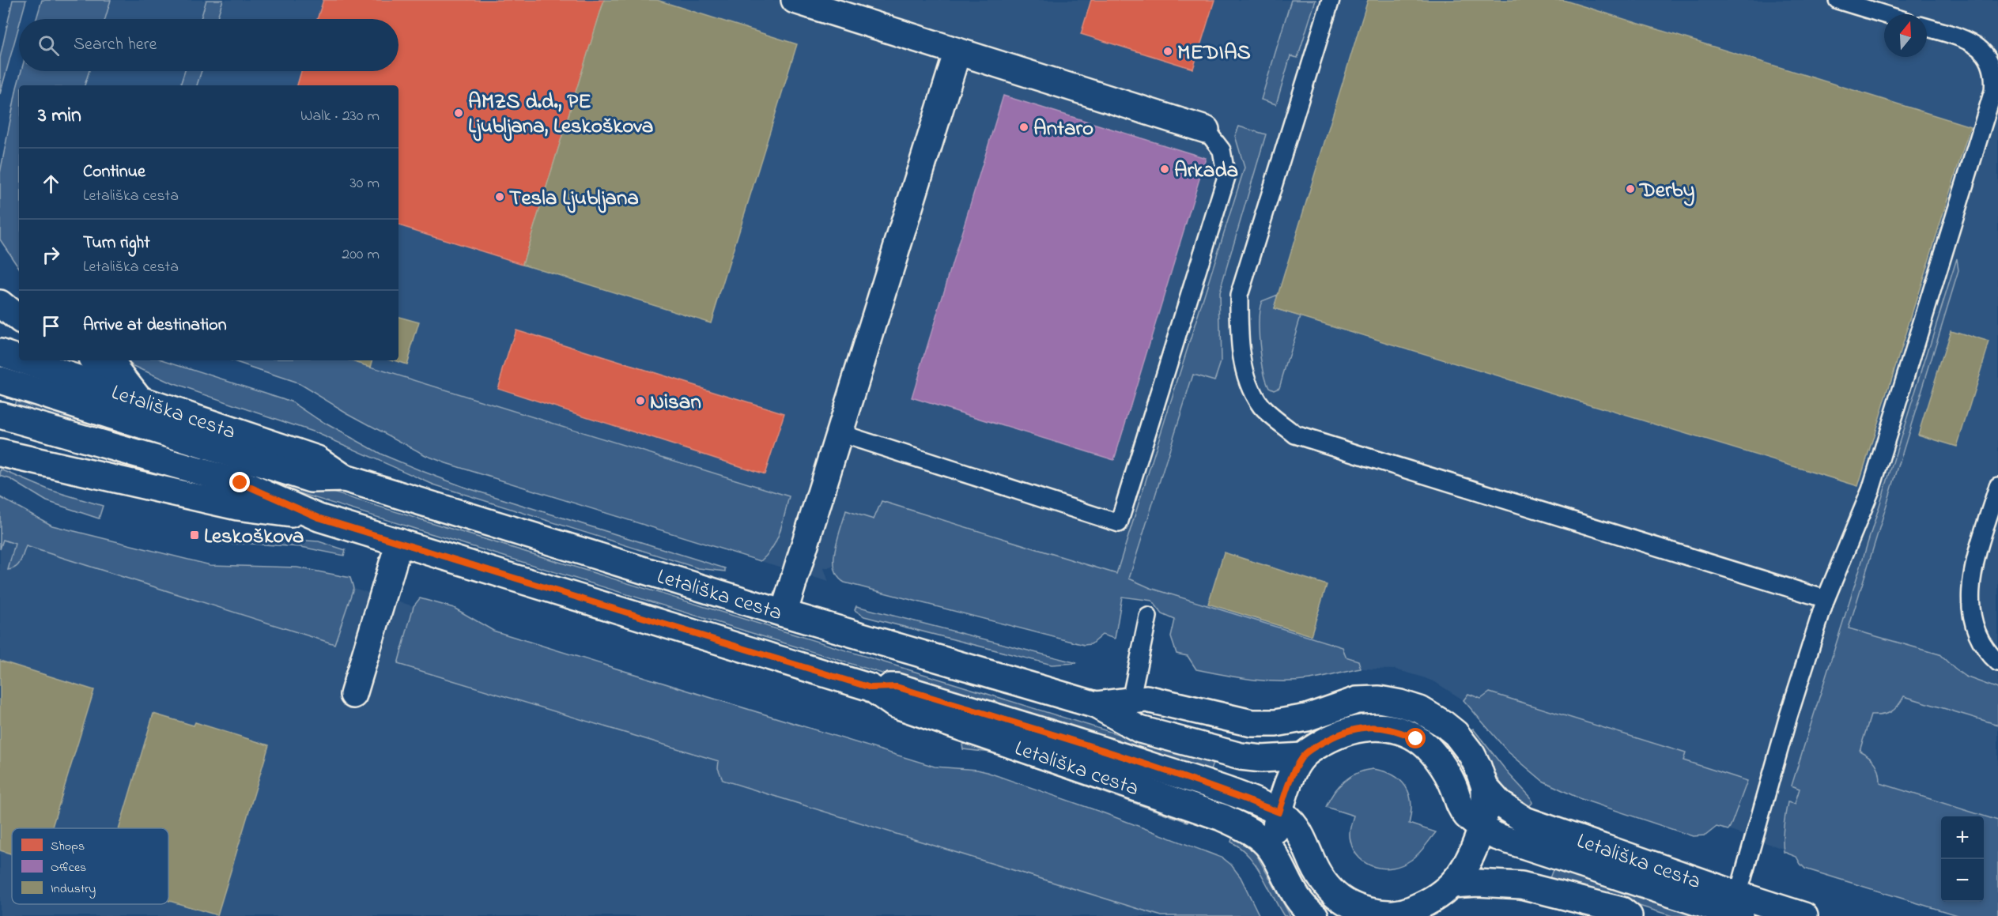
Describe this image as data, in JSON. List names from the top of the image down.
{
  "streets": {
    "main road": ["Letališka cesta"]
  },
  "places": {
    "other": [
      "MEDIAS",
      "AMZS d.d., PE Ljubljana, Leskoškova",
      "Antaro",
      "Arkada",
      "Derby",
      "Tesla Ljubljana",
      "Nisan"
    ],
    "transit": ["Leskoškova"]
  },
  "legend": ["Shops", "Offices", "Industry"],
  "north": "top",
  "page": {
    "search": "Search here",
    "heading": ["3 min", "Walk · 230 m"],
    "list": [
      ["Continue", "Letališka cesta", "30 m"],
      ["Turn right", "Letališka cesta", "200 m"],
      "Arrive at destination"
    ],
    "map_buttons": ["+", "−"]
  }
}
